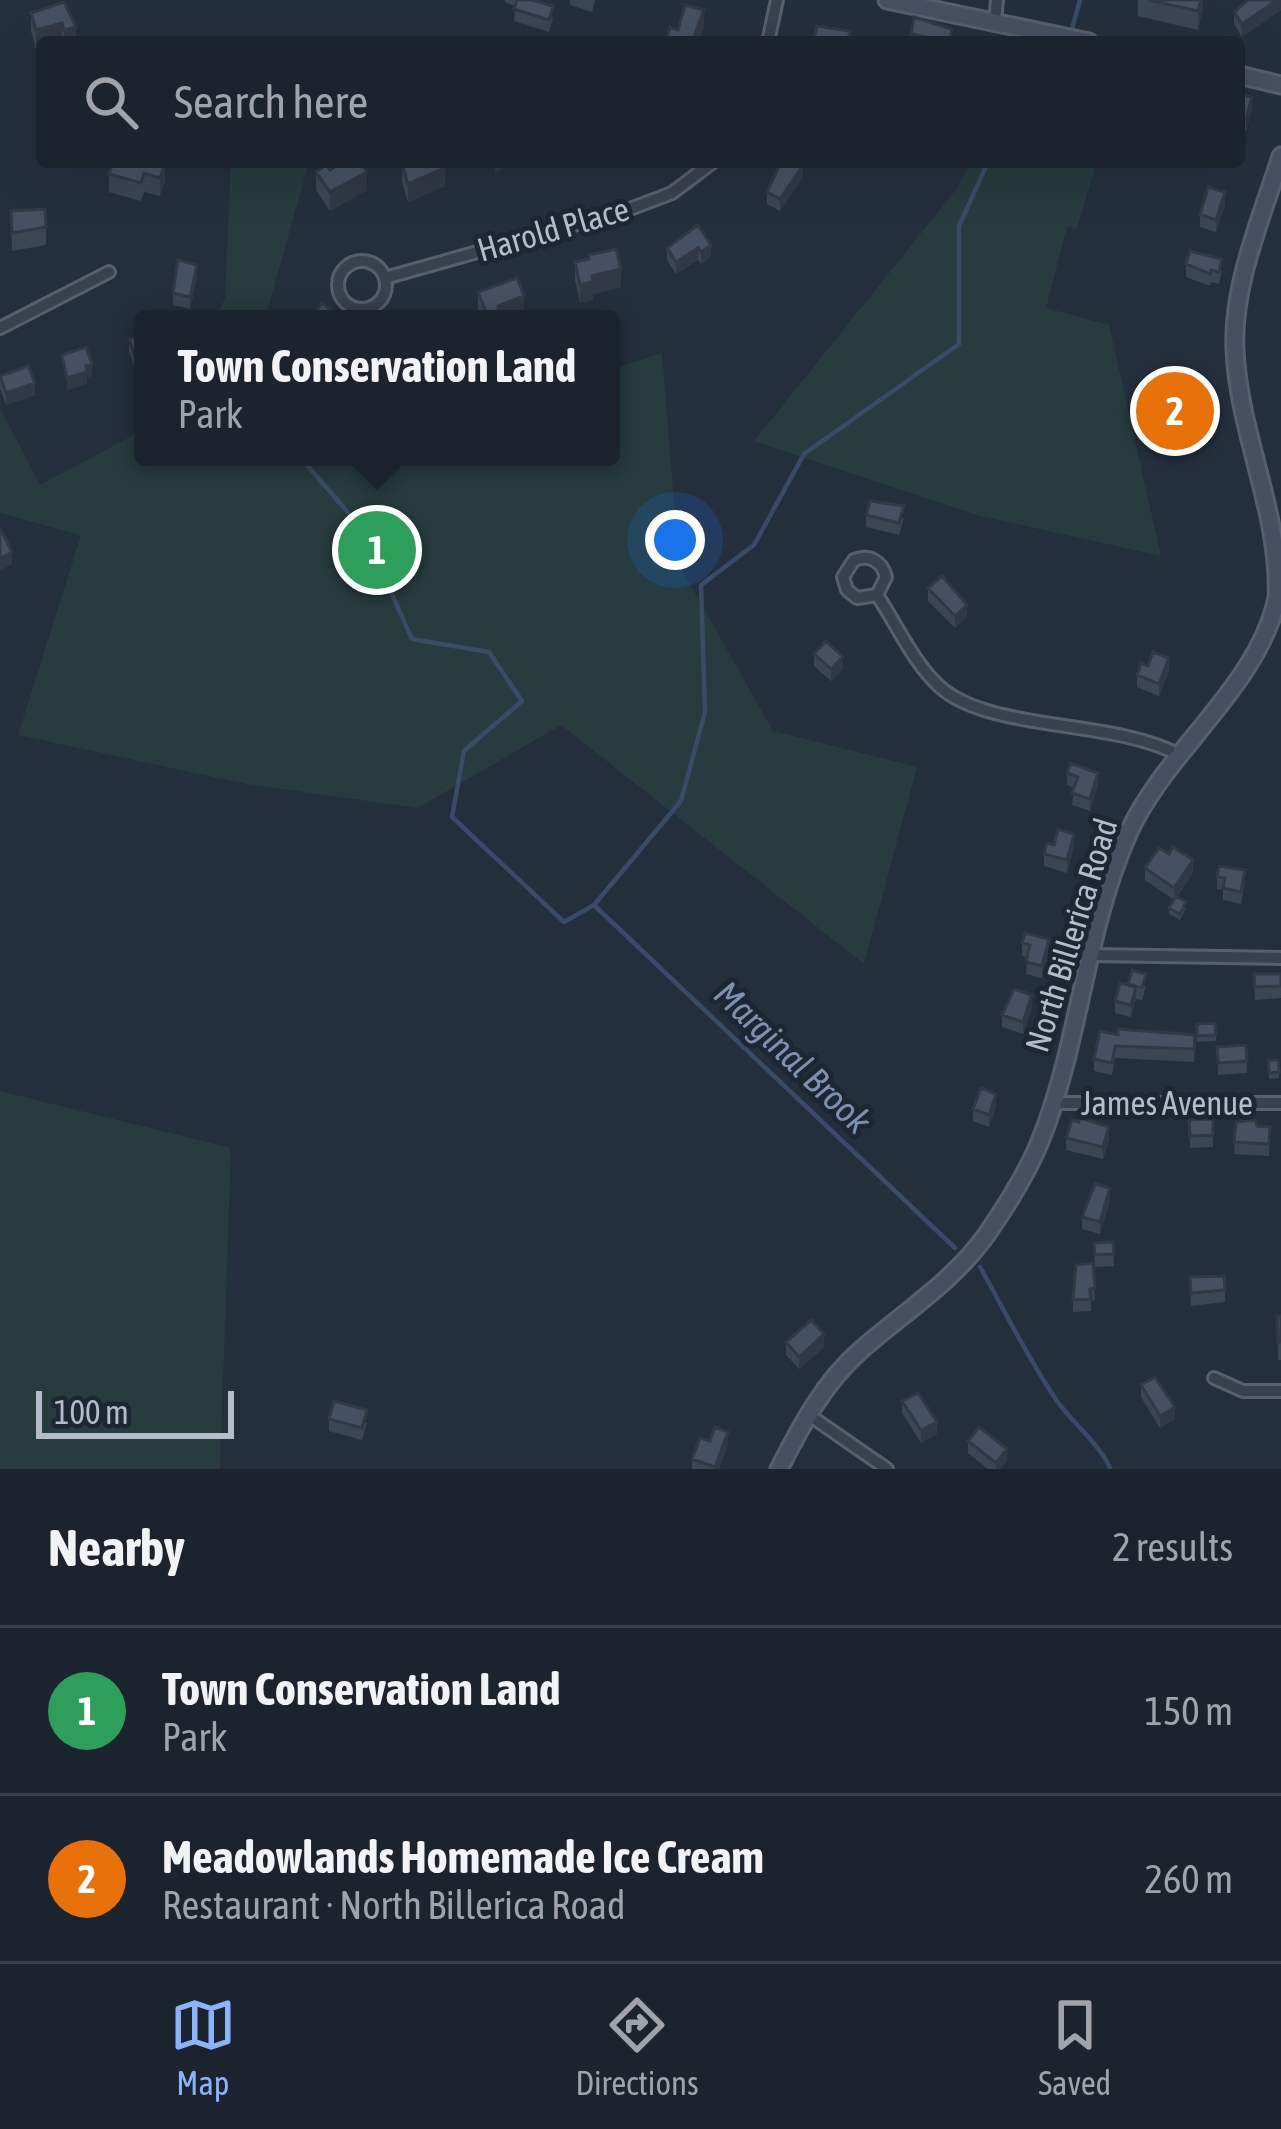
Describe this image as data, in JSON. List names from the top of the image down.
{
  "streets": {
    "main road": ["North Billerica Road"],
    "street": ["Harold Place", "James Avenue"]
  },
  "crossings": [
    ["North Billerica Road", "James Avenue"]
  ],
  "water": ["Marginal Brook"],
  "scale_bar": "100 m",
  "page": {
    "search": "Search here",
    "popup": ["Town Conservation Land", "Park"],
    "pins": ["2", "1"],
    "scale": "100 m",
    "heading": ["Nearby", "2 results"],
    "list": [
      {
        "mark": "1",
        "name": "Town Conservation Land",
        "note": "Park",
        "value": "150 m"
      },
      {
        "mark": "2",
        "name": "Meadowlands Homemade Ice Cream",
        "note": "Restaurant · North Billerica Road",
        "value": "260 m"
      }
    ],
    "nav": ["Map", "Directions", "Saved"]
  }
}
